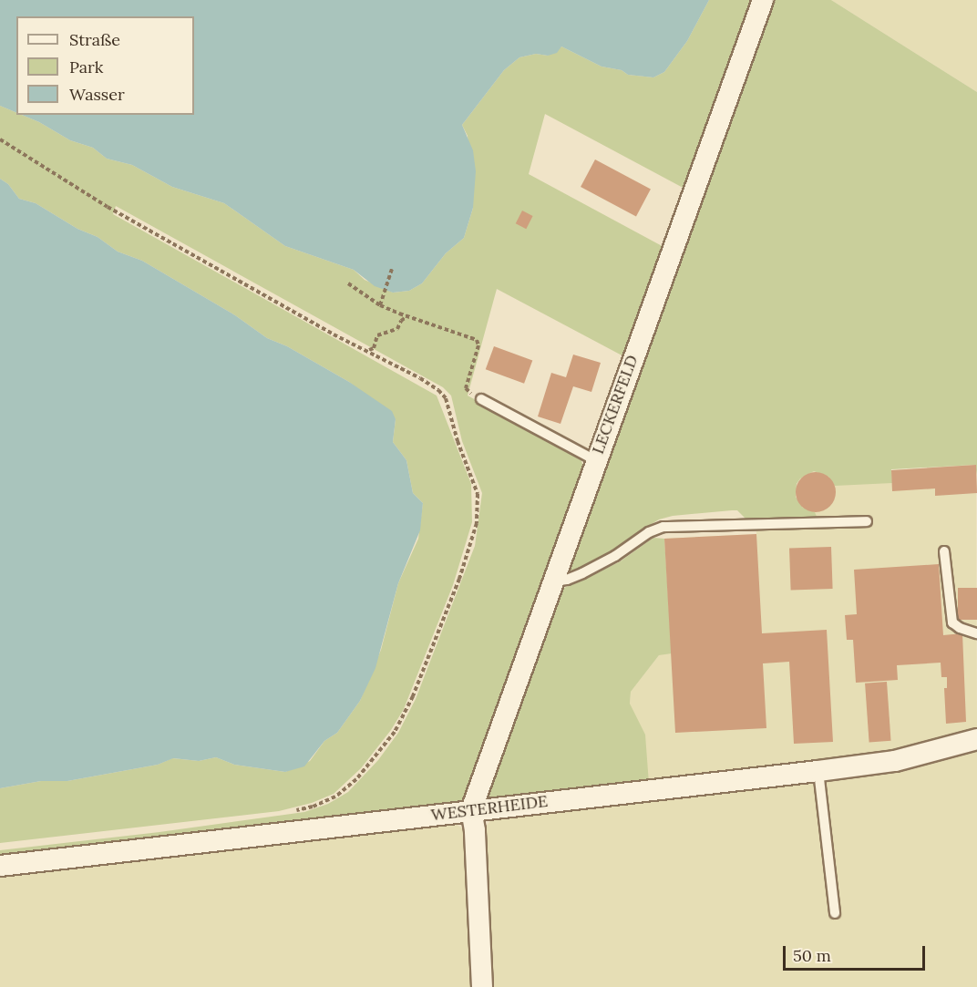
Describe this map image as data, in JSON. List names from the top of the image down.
{
  "streets": {
    "street": ["LECKERFELD", "WESTERHEIDE"]
  },
  "crossings": [
    ["LECKERFELD", "WESTERHEIDE"]
  ],
  "legend": ["Straße", "Park", "Wasser"],
  "scale_bar": "50 m"
}
